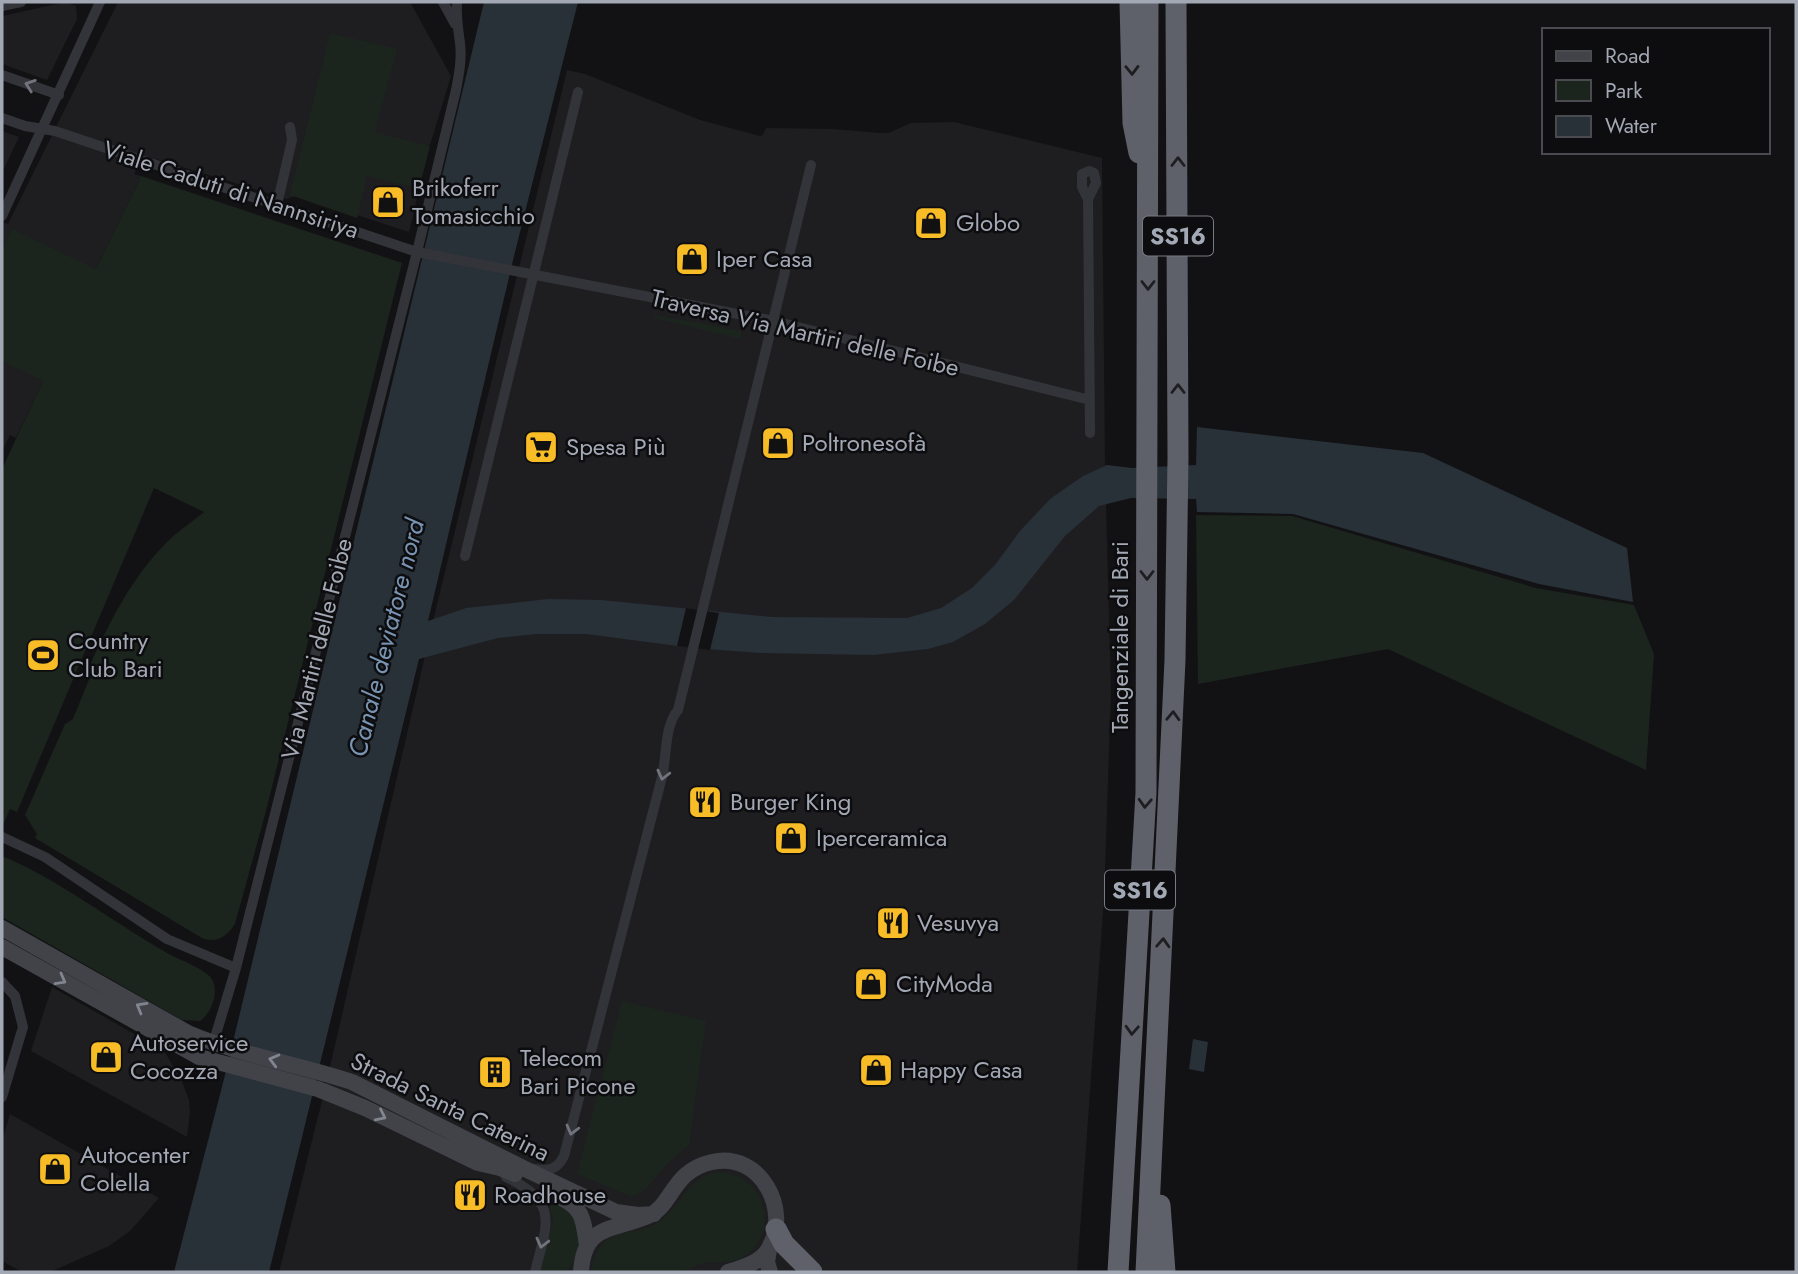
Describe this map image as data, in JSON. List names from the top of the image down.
{
  "streets": {
    "highway": ["SS16", "Tangenziale di Bari"],
    "street": [
      "Viale Caduti di Nannsiriya",
      "Traversa Via Martiri delle Foibe",
      "Via Martiri delle Foibe",
      "Strada Santa Caterina"
    ]
  },
  "crossings": [
    ["Viale Caduti di Nannsiriya", "Traversa Via Martiri delle Foibe"],
    ["Viale Caduti di Nannsiriya", "Via Martiri delle Foibe"],
    ["Traversa Via Martiri delle Foibe", "Via Martiri delle Foibe"],
    ["Via Martiri delle Foibe", "Strada Santa Caterina"]
  ],
  "water": ["Canale deviatore nord"],
  "places": {
    "shop": [
      "Brikoferr Tomasicchio",
      "Globo",
      "Iper Casa",
      "Poltronesofà",
      "Iperceramica",
      "CityModa",
      "Autoservice Cocozza",
      "Happy Casa",
      "Autocenter Colella"
    ],
    "supermarket": ["Spesa Più"],
    "sports": ["Country Club Bari"],
    "restaurant": ["Burger King", "Vesuvya", "Roadhouse"],
    "building": ["Telecom Bari Picone"]
  },
  "legend": ["Road", "Park", "Water"]
}
